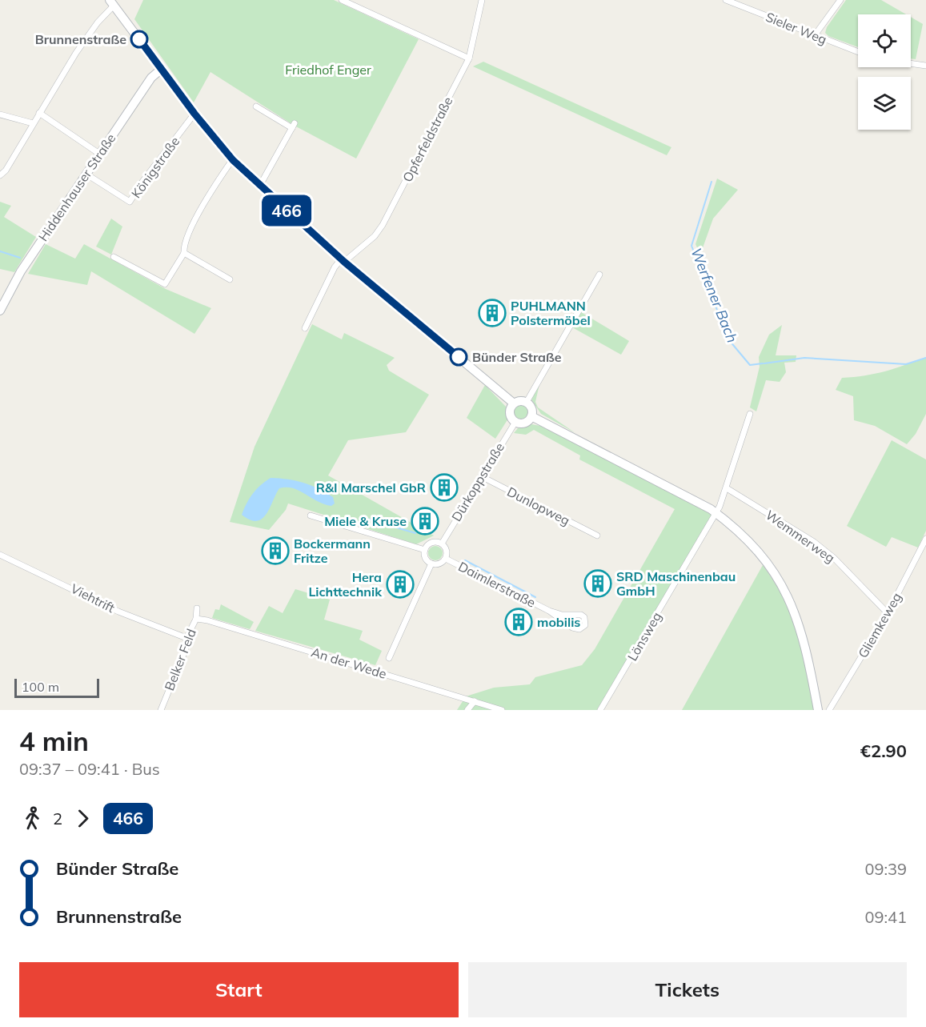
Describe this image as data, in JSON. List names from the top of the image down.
{
  "streets": {
    "street": [
      "Sieler Weg",
      "Opferfeldstraße",
      "Königstraße",
      "Hiddenhauser Straße",
      "Dürkoppstraße",
      "Dunlopweg",
      "Wemmerweg",
      "Daimlerstraße",
      "Viehtrift",
      "Gliemkeweg",
      "Lönsweg",
      "Belker Feld",
      "An der Wede"
    ]
  },
  "crossings": [
    ["Königstraße", "Hiddenhauser Straße"],
    ["Dürkoppstraße", "Dunlopweg"],
    ["Dürkoppstraße", "Daimlerstraße"],
    ["Wemmerweg", "Gliemkeweg"],
    ["Wemmerweg", "Lönsweg"],
    ["Viehtrift", "Belker Feld"],
    ["Belker Feld", "An der Wede"]
  ],
  "water": ["Werfener Bach"],
  "parks": ["Friedhof Enger"],
  "places": {
    "other": ["Brunnenstraße", "Bünder Straße"],
    "building": [
      "PUHLMANN Polstermöbel",
      "R&I Marschel GbR",
      "Miele & Kruse",
      "Bockermann Fritze",
      "SRD Maschinenbau GmbH",
      "Hera Lichttechnik",
      "mobilis"
    ]
  },
  "lines": ["bus line 466"],
  "scale_bar": "100 m",
  "page": {
    "on_map": "466",
    "scale": "100 m",
    "heading": ["4 min", "09:37 – 09:41 · Bus", "€2.90"],
    "legs": ["2", "466"],
    "list": [
      {
        "name": "Bünder Straße",
        "value": "09:39"
      },
      {
        "name": "Brunnenstraße",
        "value": "09:41"
      }
    ],
    "buttons": ["Start", "Tickets"]
  }
}
